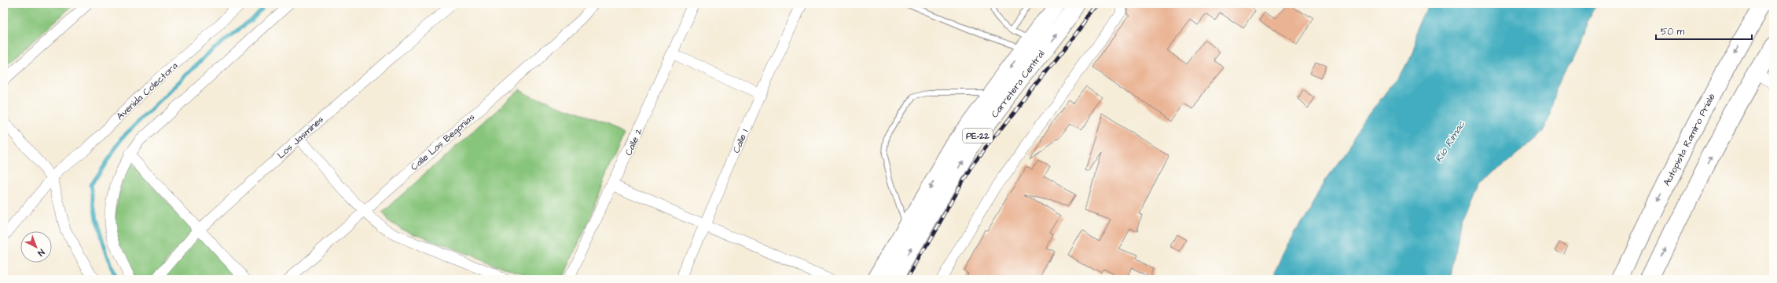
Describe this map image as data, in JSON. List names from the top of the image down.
{
  "streets": {
    "highway": ["Carretera Central", "PE-22", "Autopista Ramiro Prialé"],
    "street": [
      "Avenida Colectora",
      "Los Jasmines",
      "Calle 1",
      "Calle Las Begonias",
      "Calle 2"
    ]
  },
  "water": ["Río Rímac"],
  "scale_bar": "50 m",
  "north": "bottom right"
}
